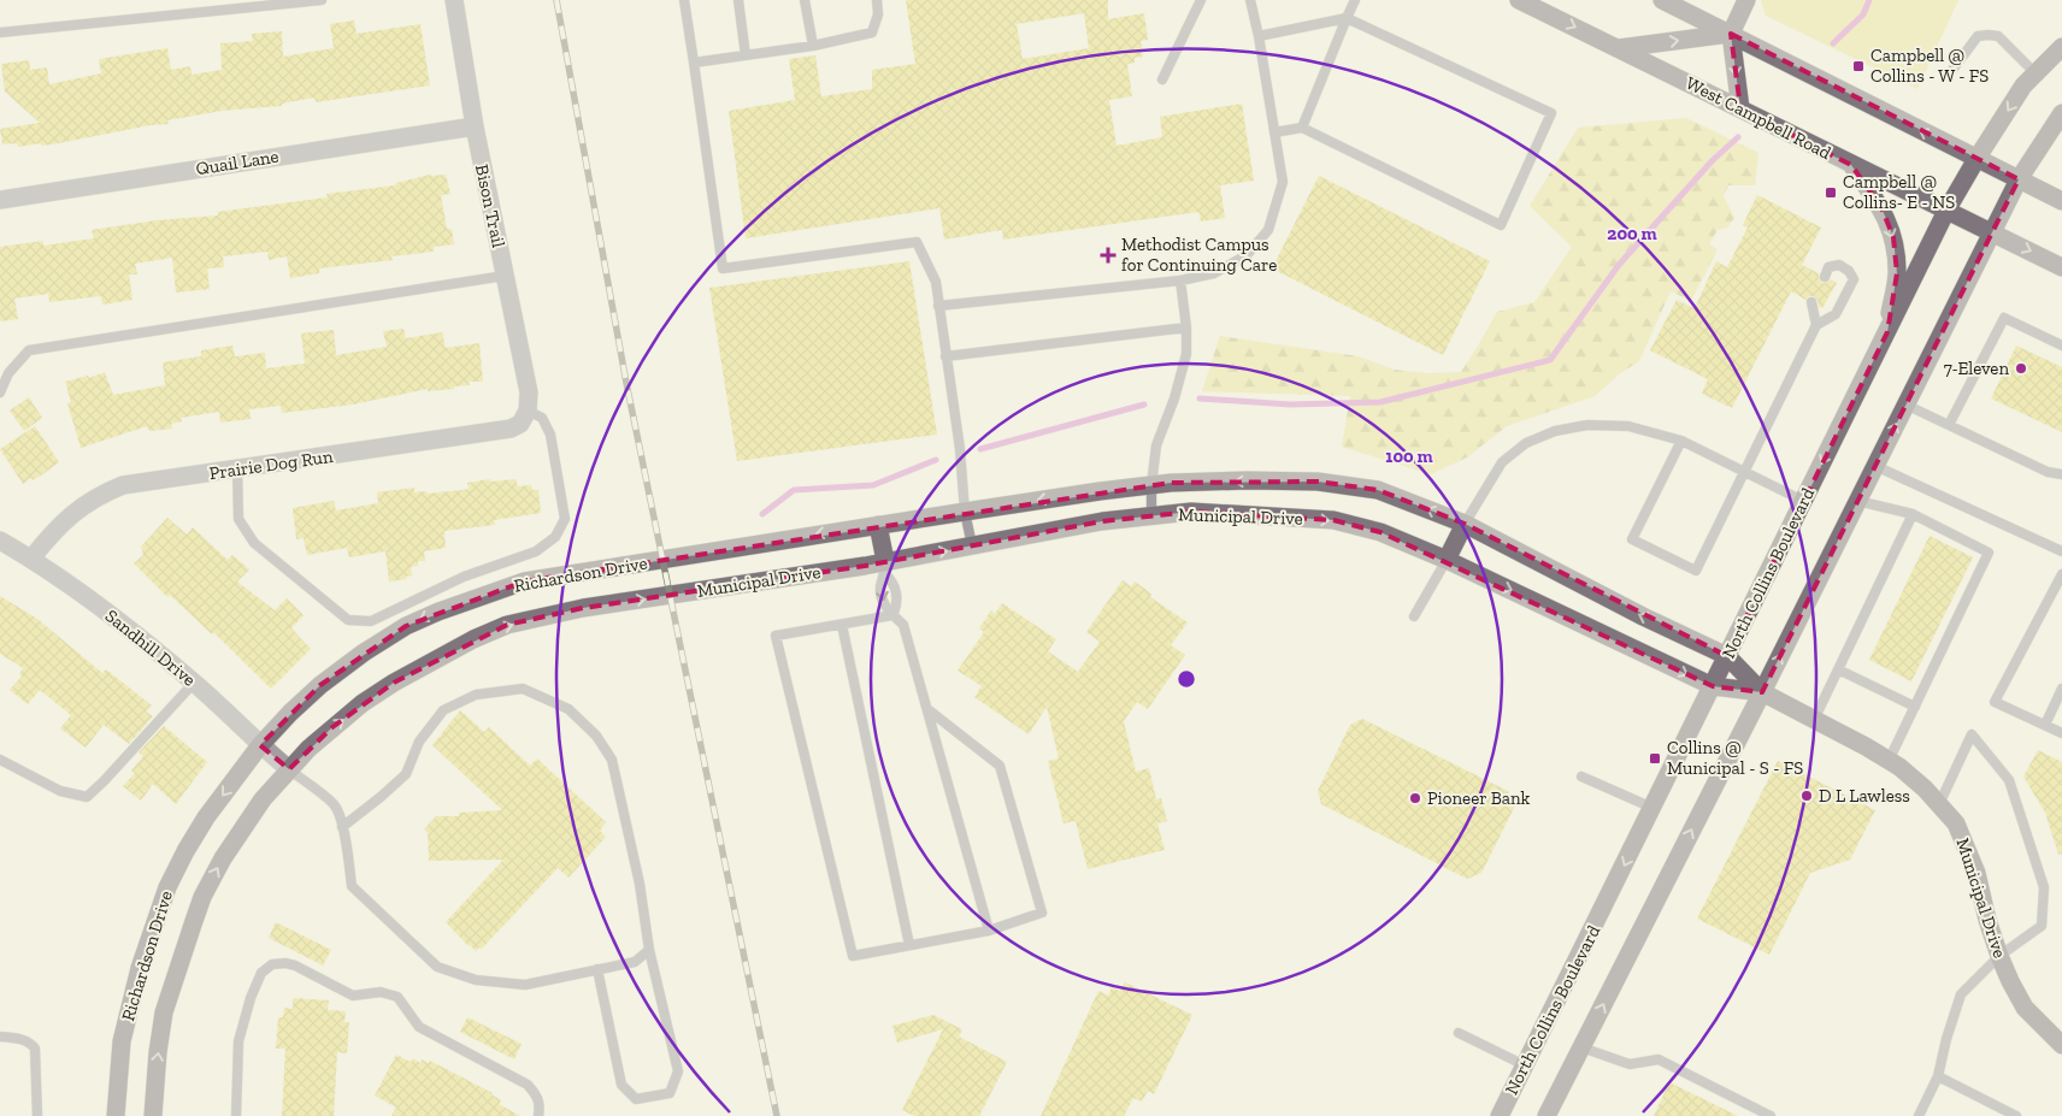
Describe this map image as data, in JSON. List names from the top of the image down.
{
  "streets": {
    "street": [
      "West Campbell Road",
      "Quail Lane",
      "Bison Trail",
      "Prairie Dog Run",
      "Municipal Drive",
      "North Collins Boulevard",
      "Richardson Drive",
      "Sandhill Drive"
    ]
  },
  "crossings": [
    ["West Campbell Road", "North Collins Boulevard"],
    ["Quail Lane", "Bison Trail"],
    ["Bison Trail", "Prairie Dog Run"],
    ["Prairie Dog Run", "Sandhill Drive"],
    ["Municipal Drive", "North Collins Boulevard"],
    ["Municipal Drive", "Richardson Drive"],
    ["Richardson Drive", "Sandhill Drive"]
  ],
  "places": {
    "transit": ["Campbell @ Collins - W - FS", "Campbell @ Collins- E - NS", "Collins @ Municipal - S - FS"],
    "health": ["Methodist Campus for Continuing Care"],
    "other": ["7-Eleven", "D L Lawless", "Pioneer Bank"]
  },
  "rings": ["200 m", "100 m"]
}
